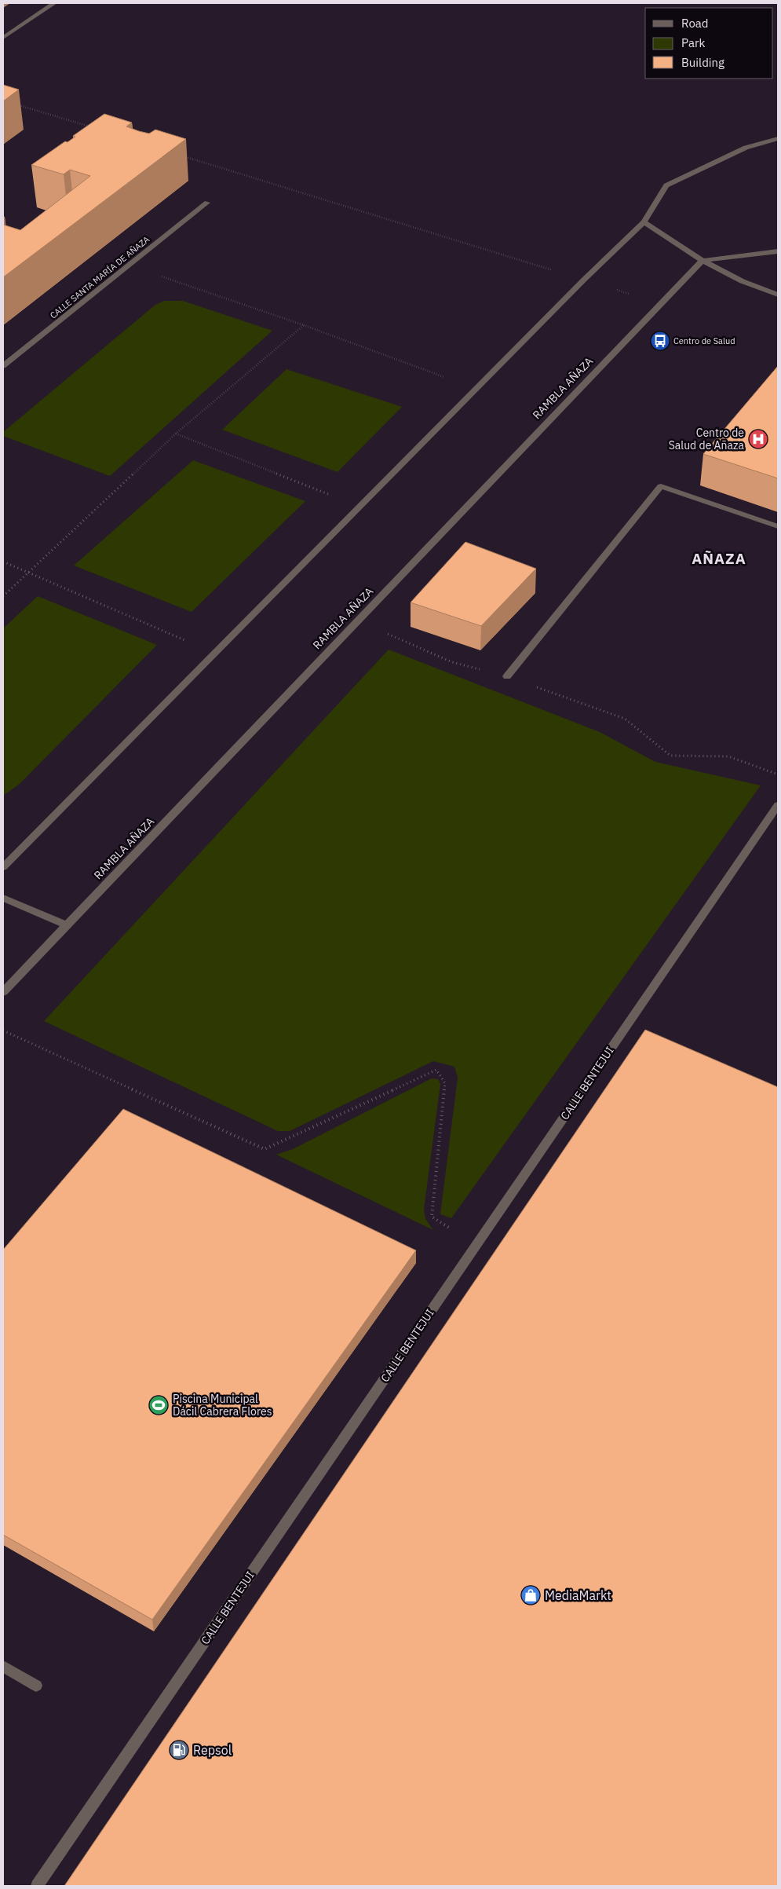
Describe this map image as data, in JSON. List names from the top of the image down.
{
  "streets": {
    "street": ["CALLE SANTA MARÍA DE AÑAZA", "RAMBLA AÑAZA", "CALLE BENTEJUI"]
  },
  "districts": ["AÑAZA"],
  "places": {
    "bus stop": ["Centro de Salud"],
    "hospital": ["Centro de Salud de Añaza"],
    "sports": ["Piscina Municipal Dácil Cabrera Flores"],
    "shop": ["MediaMarkt"],
    "fuel station": ["Repsol"]
  },
  "legend": ["Road", "Park", "Building"]
}
